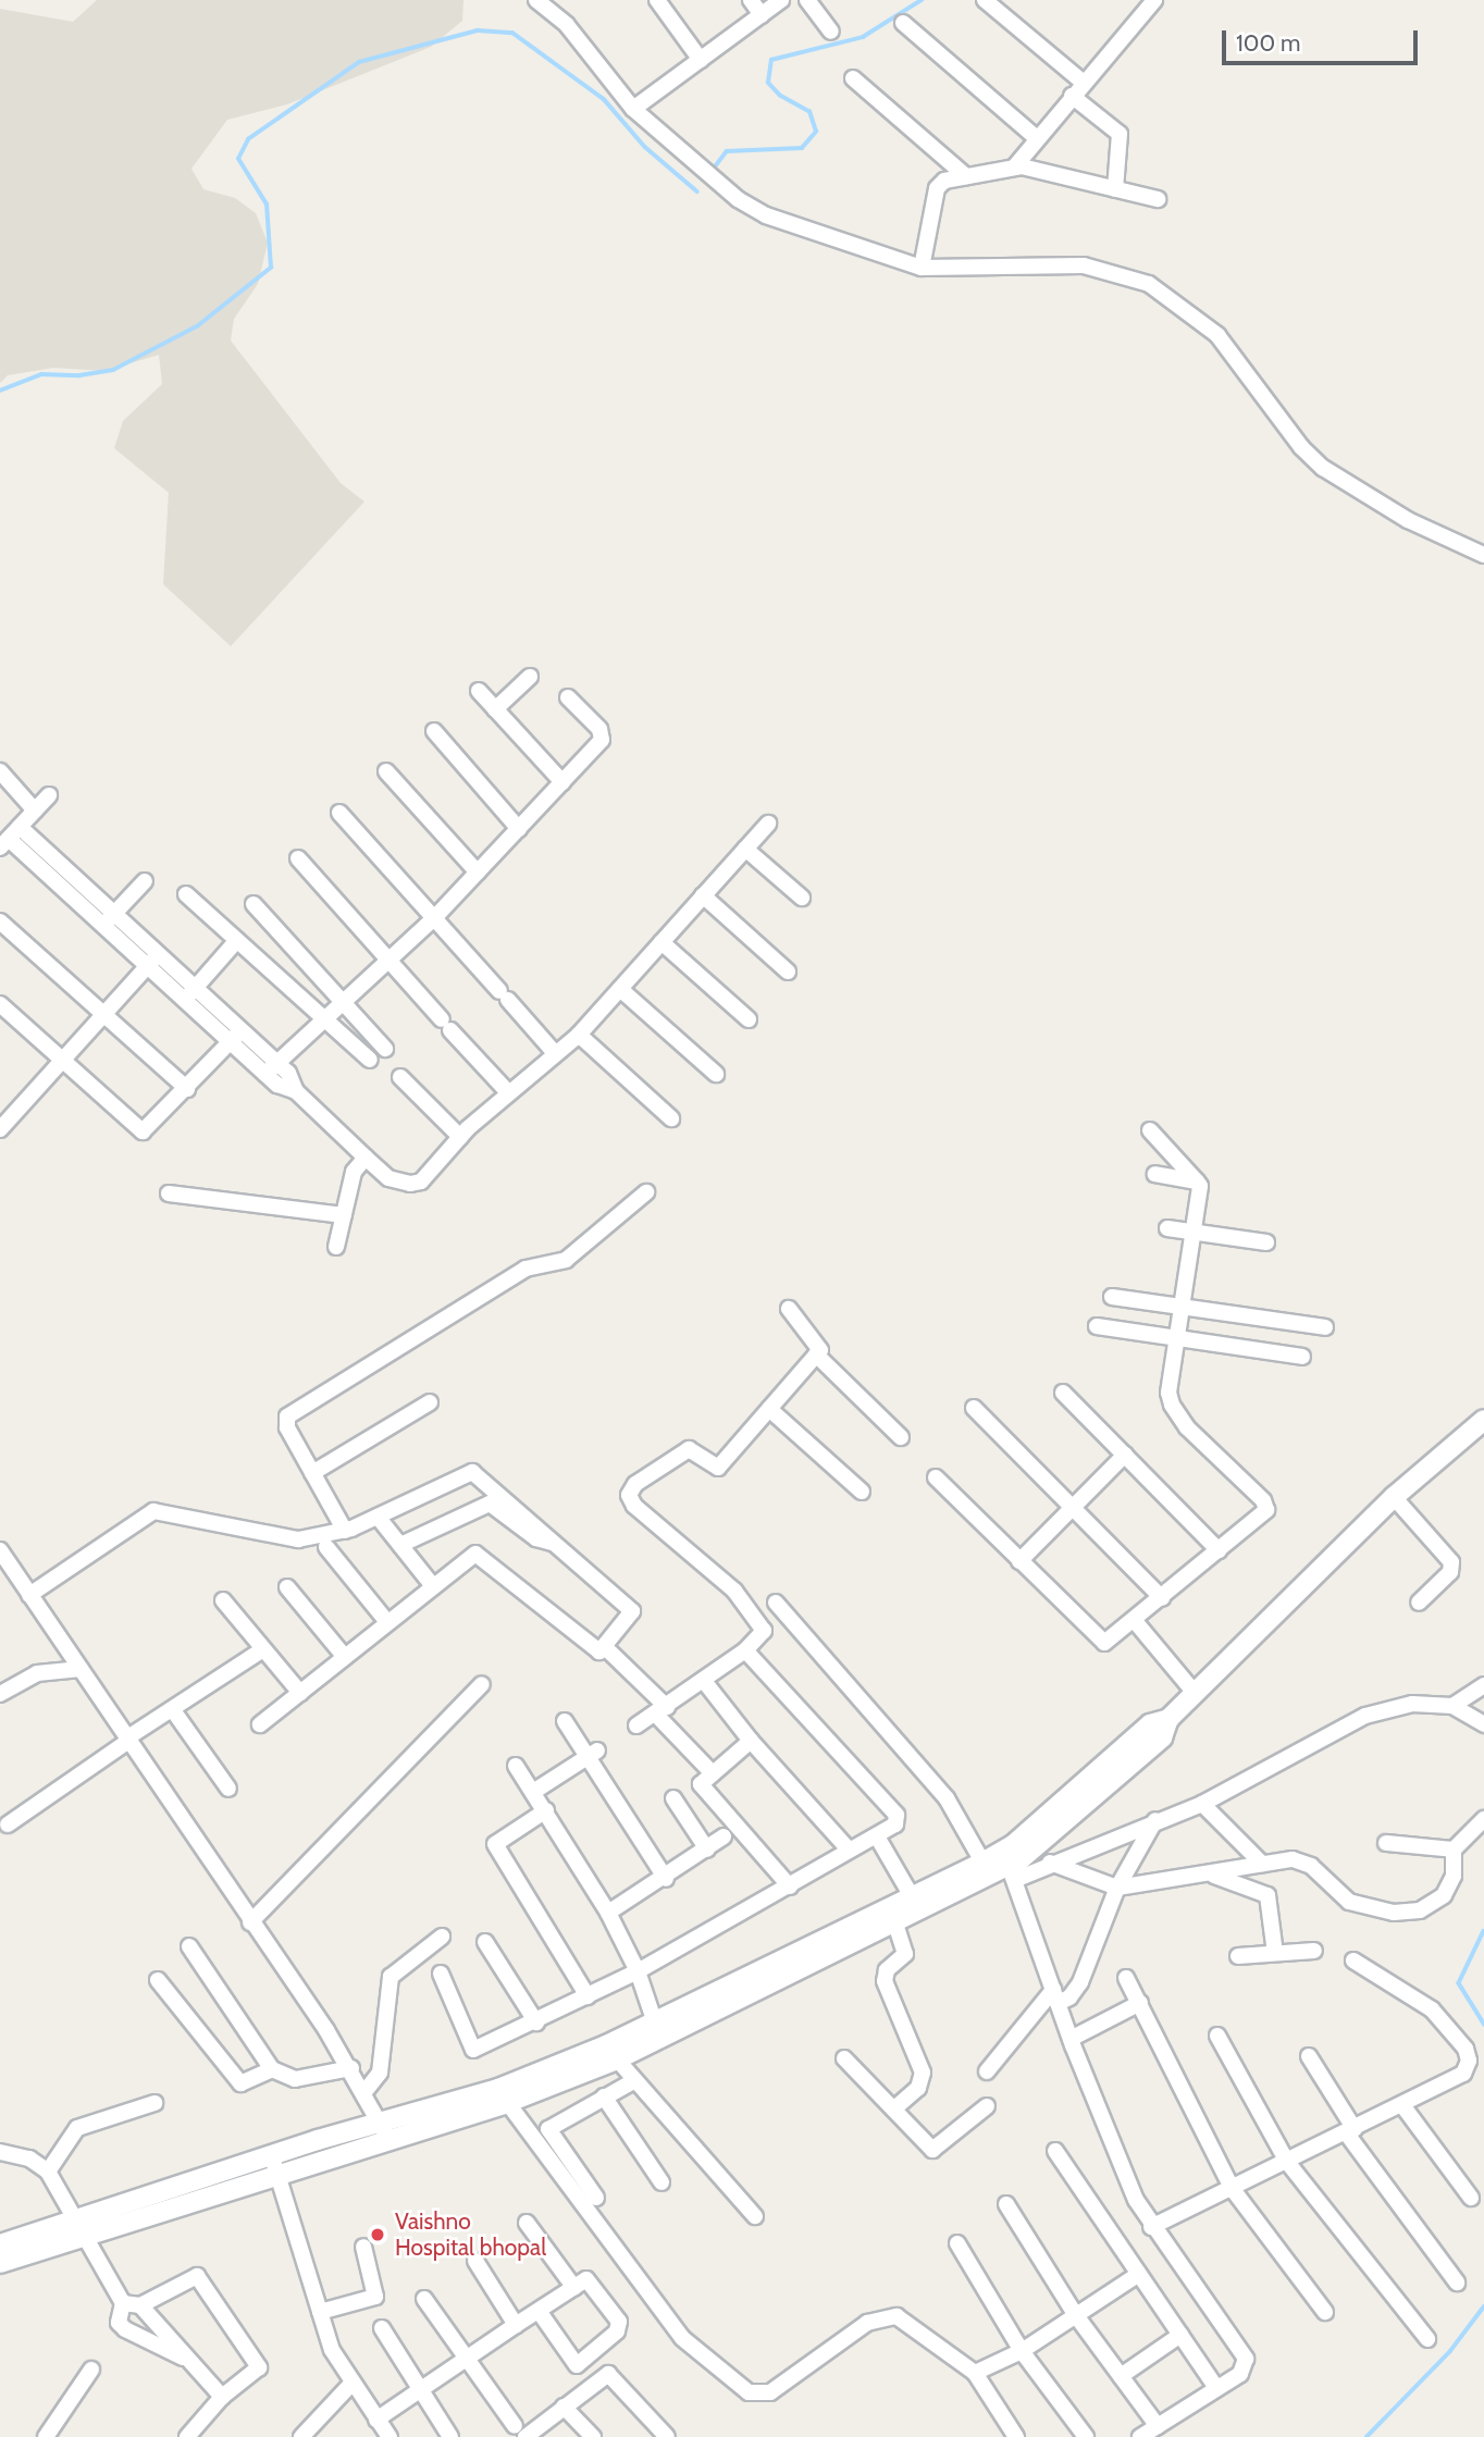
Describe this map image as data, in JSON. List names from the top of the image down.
{
  "places": ["Vaishno Hospital bhopal"],
  "scale_bar": "100 m"
}
